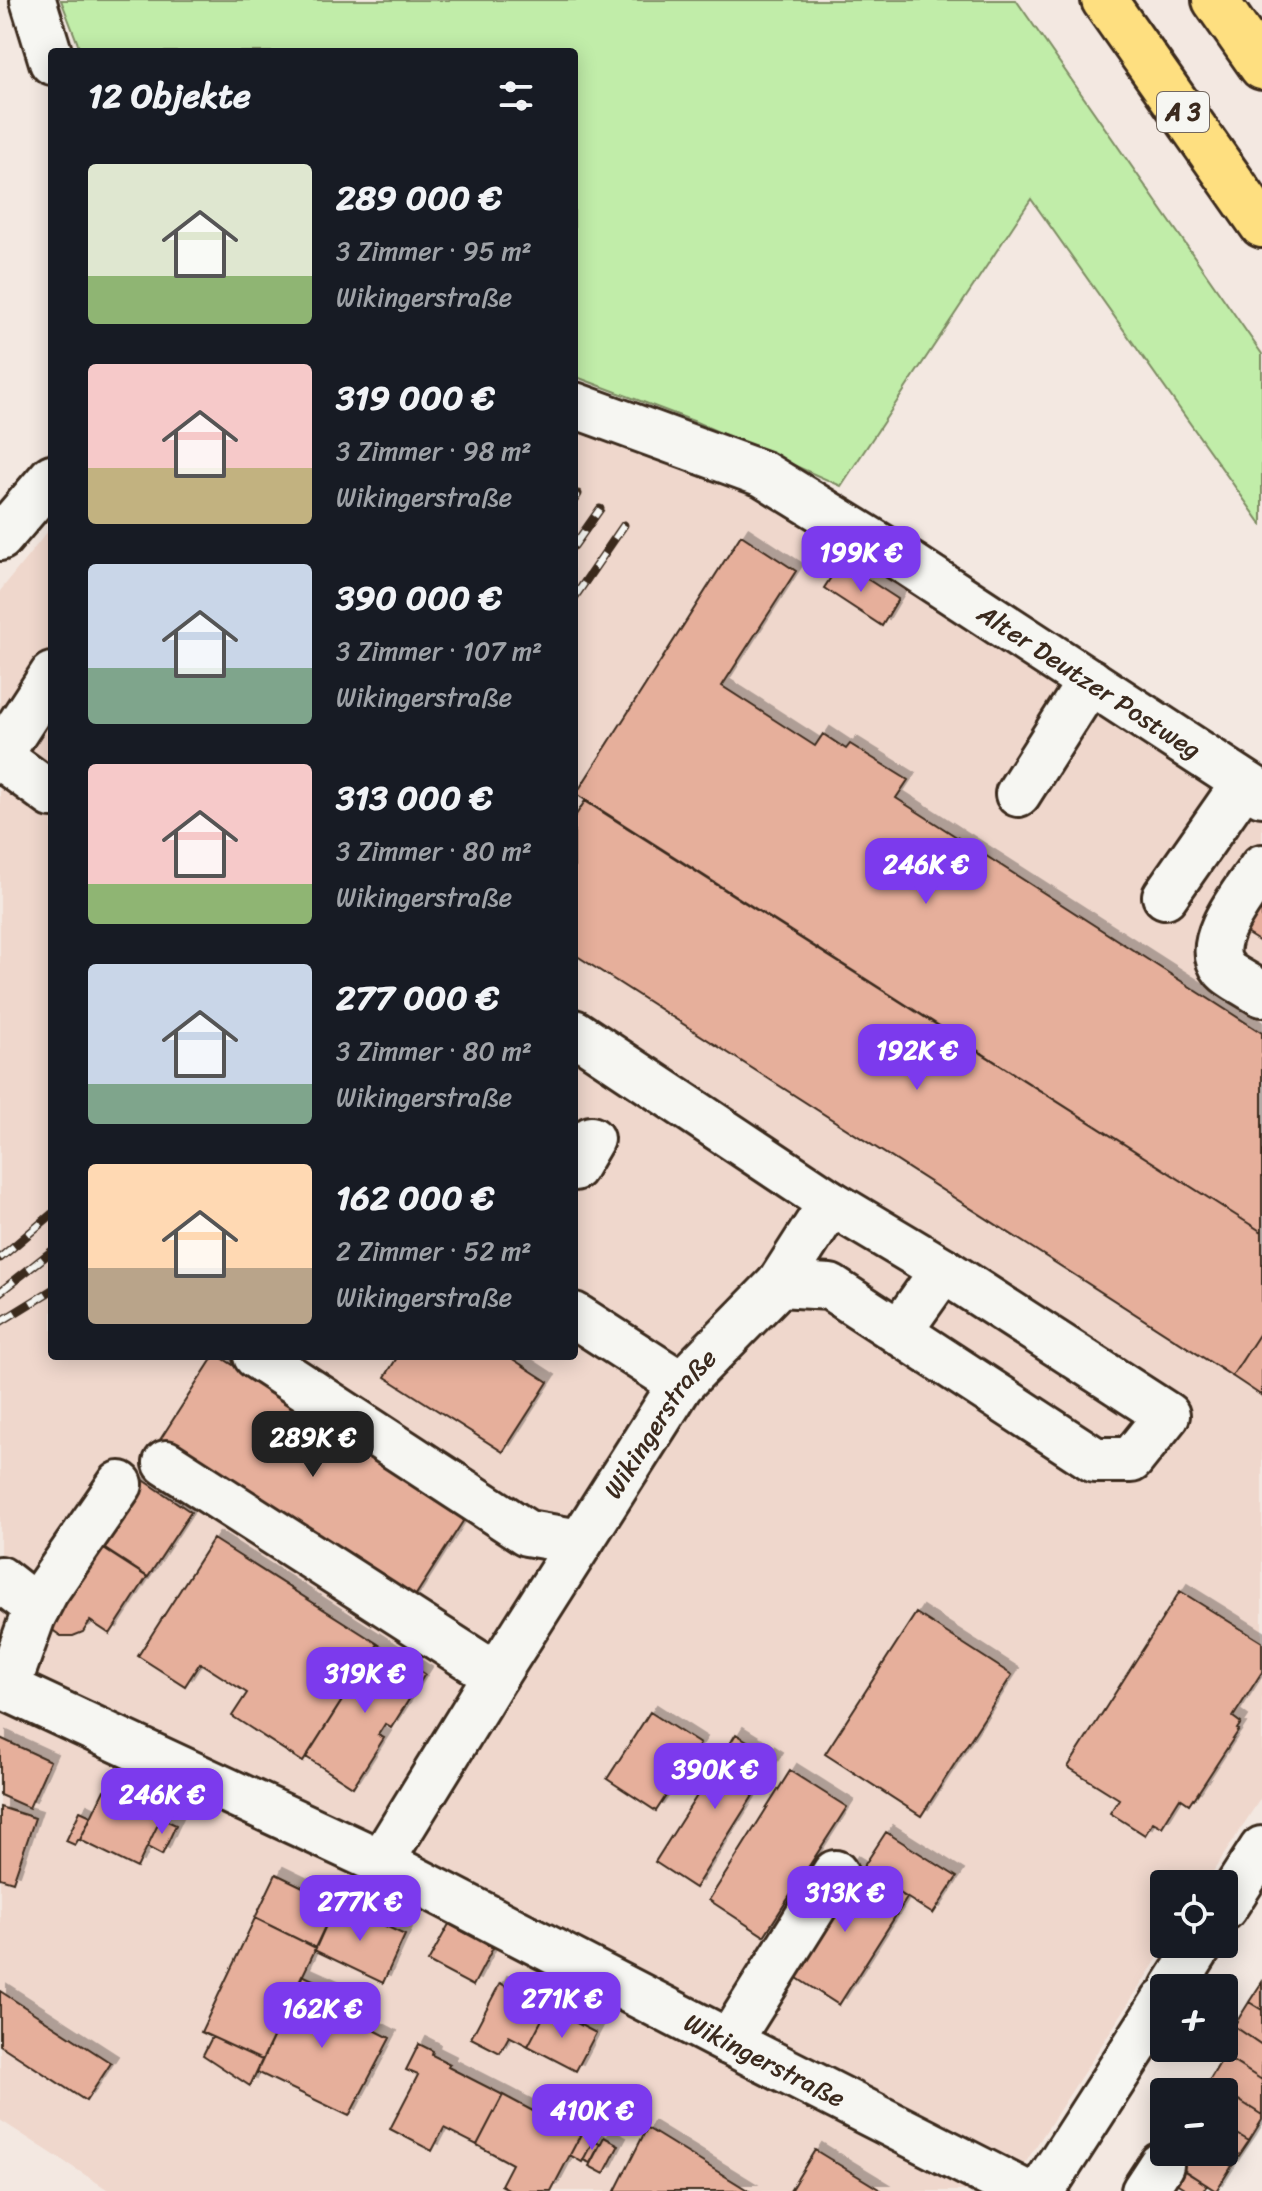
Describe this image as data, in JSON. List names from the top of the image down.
{
  "streets": {
    "highway": ["A 3"],
    "street": ["Alter Deutzer Postweg", "Wikingerstraße"]
  },
  "page": {
    "heading": "12 Objekte",
    "list": [
      {
        "name": "289 000 €",
        "note": "3 Zimmer · 95 m² · Wikingerstraße"
      },
      {
        "name": "319 000 €",
        "note": "3 Zimmer · 98 m² · Wikingerstraße"
      },
      {
        "name": "390 000 €",
        "note": "3 Zimmer · 107 m² · Wikingerstraße"
      },
      {
        "name": "313 000 €",
        "note": "3 Zimmer · 80 m² · Wikingerstraße"
      },
      {
        "name": "277 000 €",
        "note": "3 Zimmer · 80 m² · Wikingerstraße"
      },
      {
        "name": "162 000 €",
        "note": "2 Zimmer · 52 m² · Wikingerstraße"
      }
    ],
    "price": [
      "199K €",
      "246K €",
      "192K €",
      "289K €",
      "319K €",
      "390K €",
      "246K €",
      "313K €",
      "277K €",
      "271K €",
      "162K €",
      "410K €"
    ],
    "map_buttons": ["+", "−"]
  }
}
